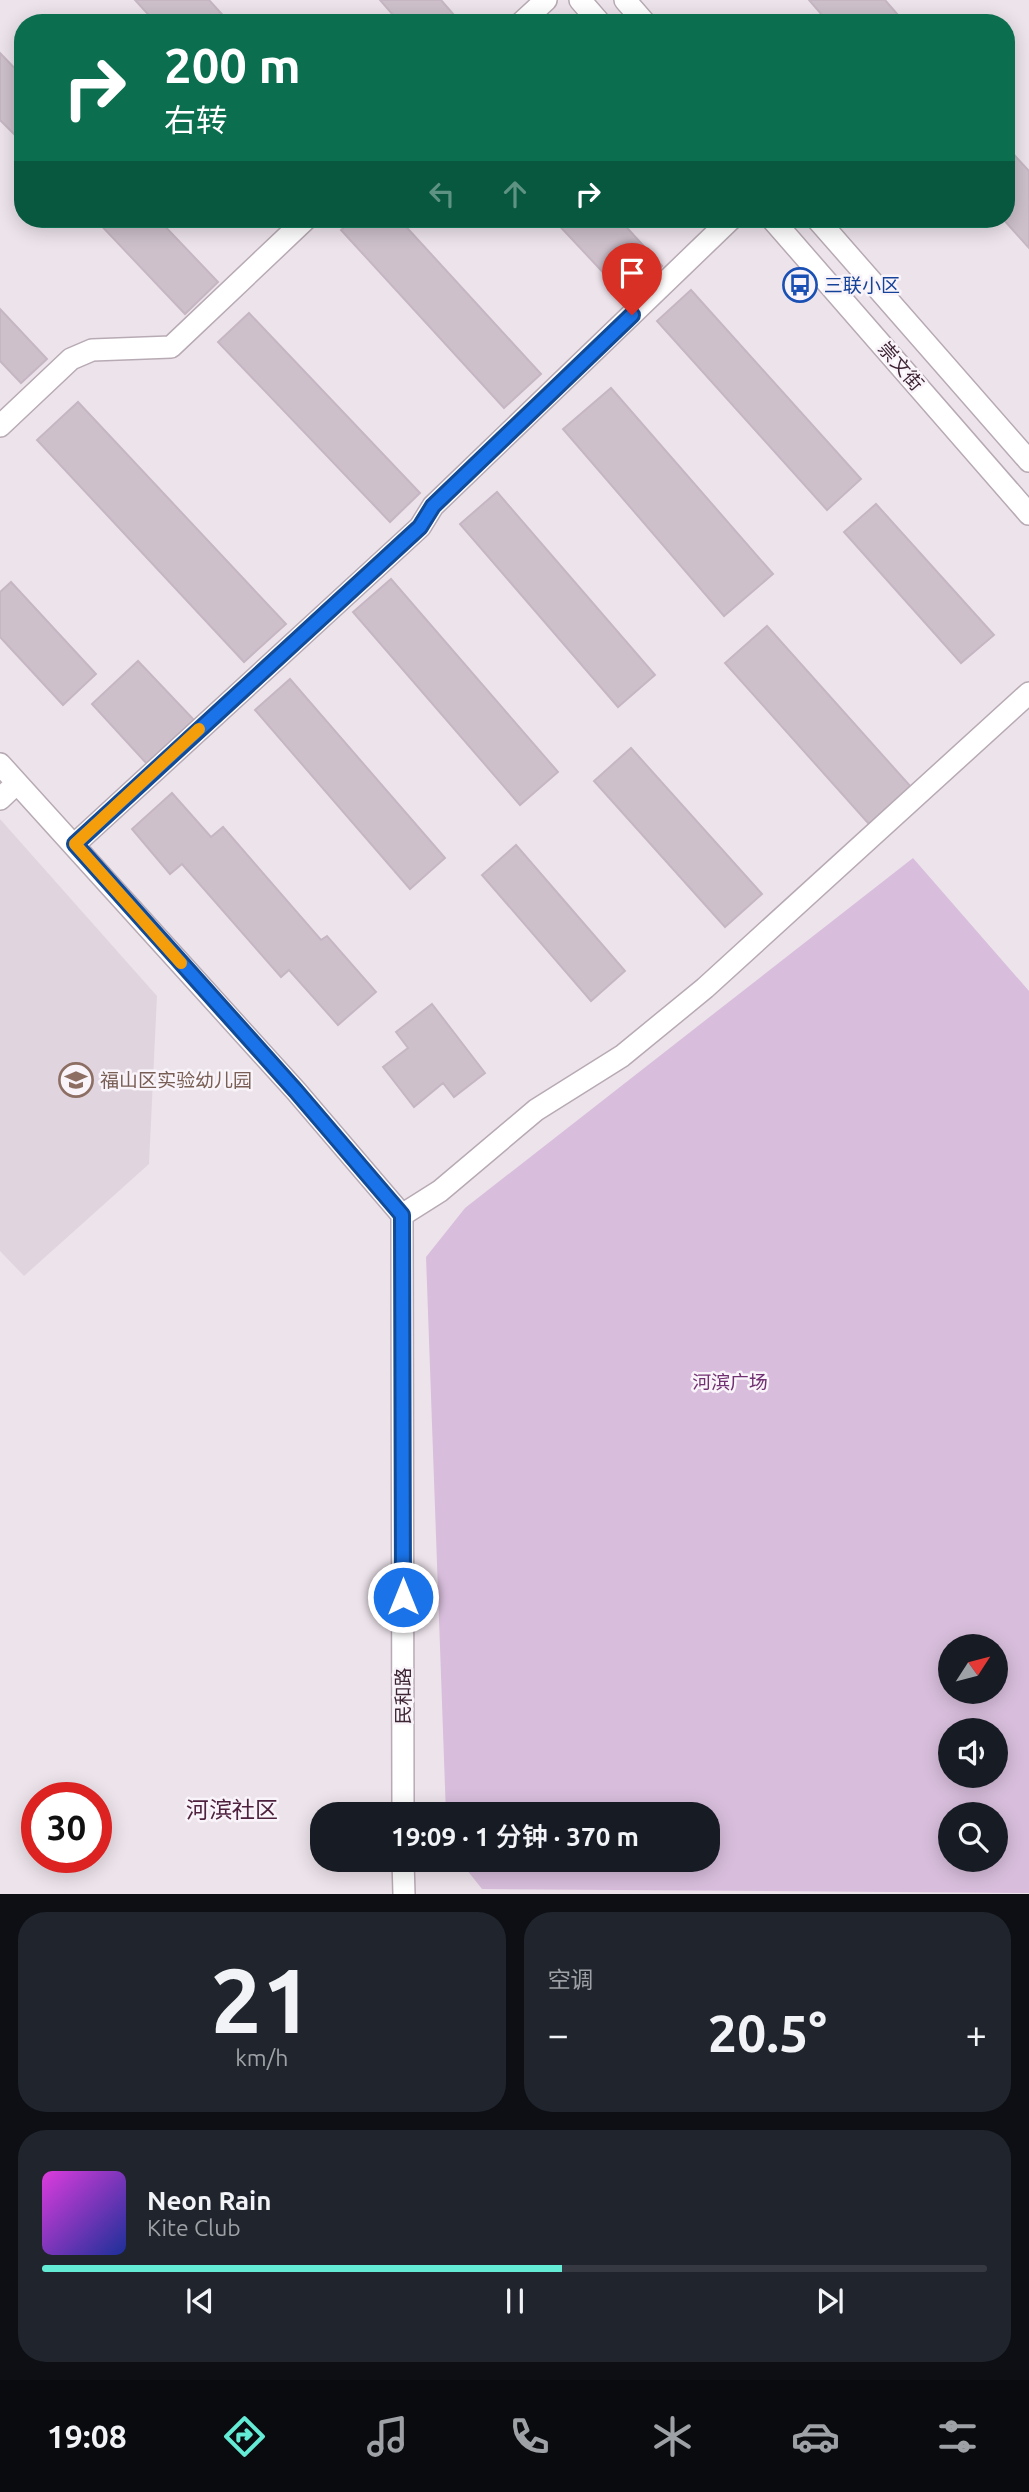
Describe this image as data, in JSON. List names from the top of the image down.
{
  "streets": {
    "street": ["崇文街", "民和路"]
  },
  "districts": ["河滨社区"],
  "parks": ["河滨广场"],
  "places": {
    "bus stop": ["三联小区"],
    "school or university": ["福山区实验幼儿园"]
  },
  "north": "top right",
  "page": {
    "turn": ["200 m", "右转"],
    "limit": "30",
    "trip": "19:09 · 1 分钟 · 370 m",
    "tile": [
      ["21", "km/h"],
      "空调"
    ],
    "heat": ["−", "20.5°", "+"],
    "song": ["Neon Rain", "Kite Club"],
    "tabs": "19:08"
  }
}
